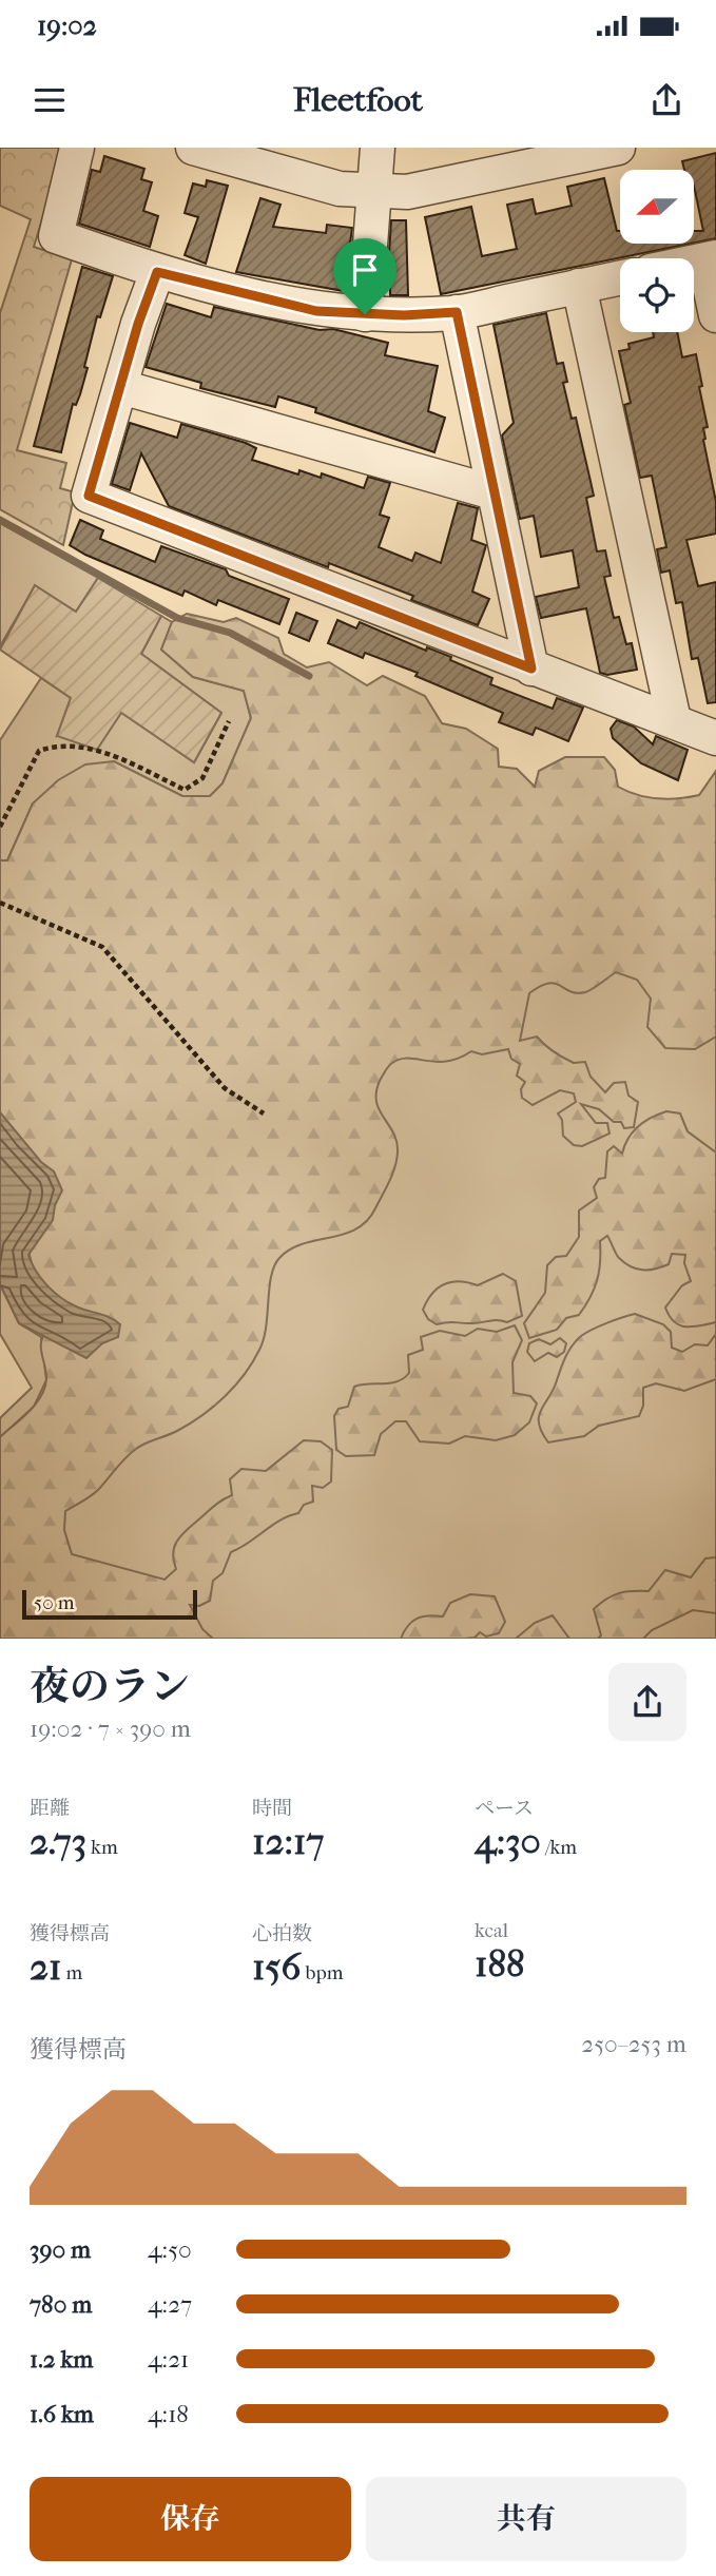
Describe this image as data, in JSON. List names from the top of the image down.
{
  "scale_bar": "50 m",
  "north": "left",
  "page": {
    "status": "19:02",
    "header": "Fleetfoot",
    "scale": "50 m",
    "heading": ["夜のラン", "19:02 · 7 × 390 m"],
    "stats": [
      ["距離", "2.73 km"],
      ["時間", "12:17"],
      ["ペース", "4:30 /km"],
      ["獲得標高", "21 m"],
      ["心拍数", "156 bpm"],
      ["kcal", "188"]
    ],
    "chart": ["獲得標高", "250–253 m"],
    "list": [
      {
        "name": "390 m",
        "note": "4:50"
      },
      {
        "name": "780 m",
        "note": "4:27"
      },
      {
        "name": "1.2 km",
        "note": "4:21"
      },
      {
        "name": "1.6 km",
        "note": "4:18"
      }
    ],
    "buttons": ["保存", "共有"]
  }
}
